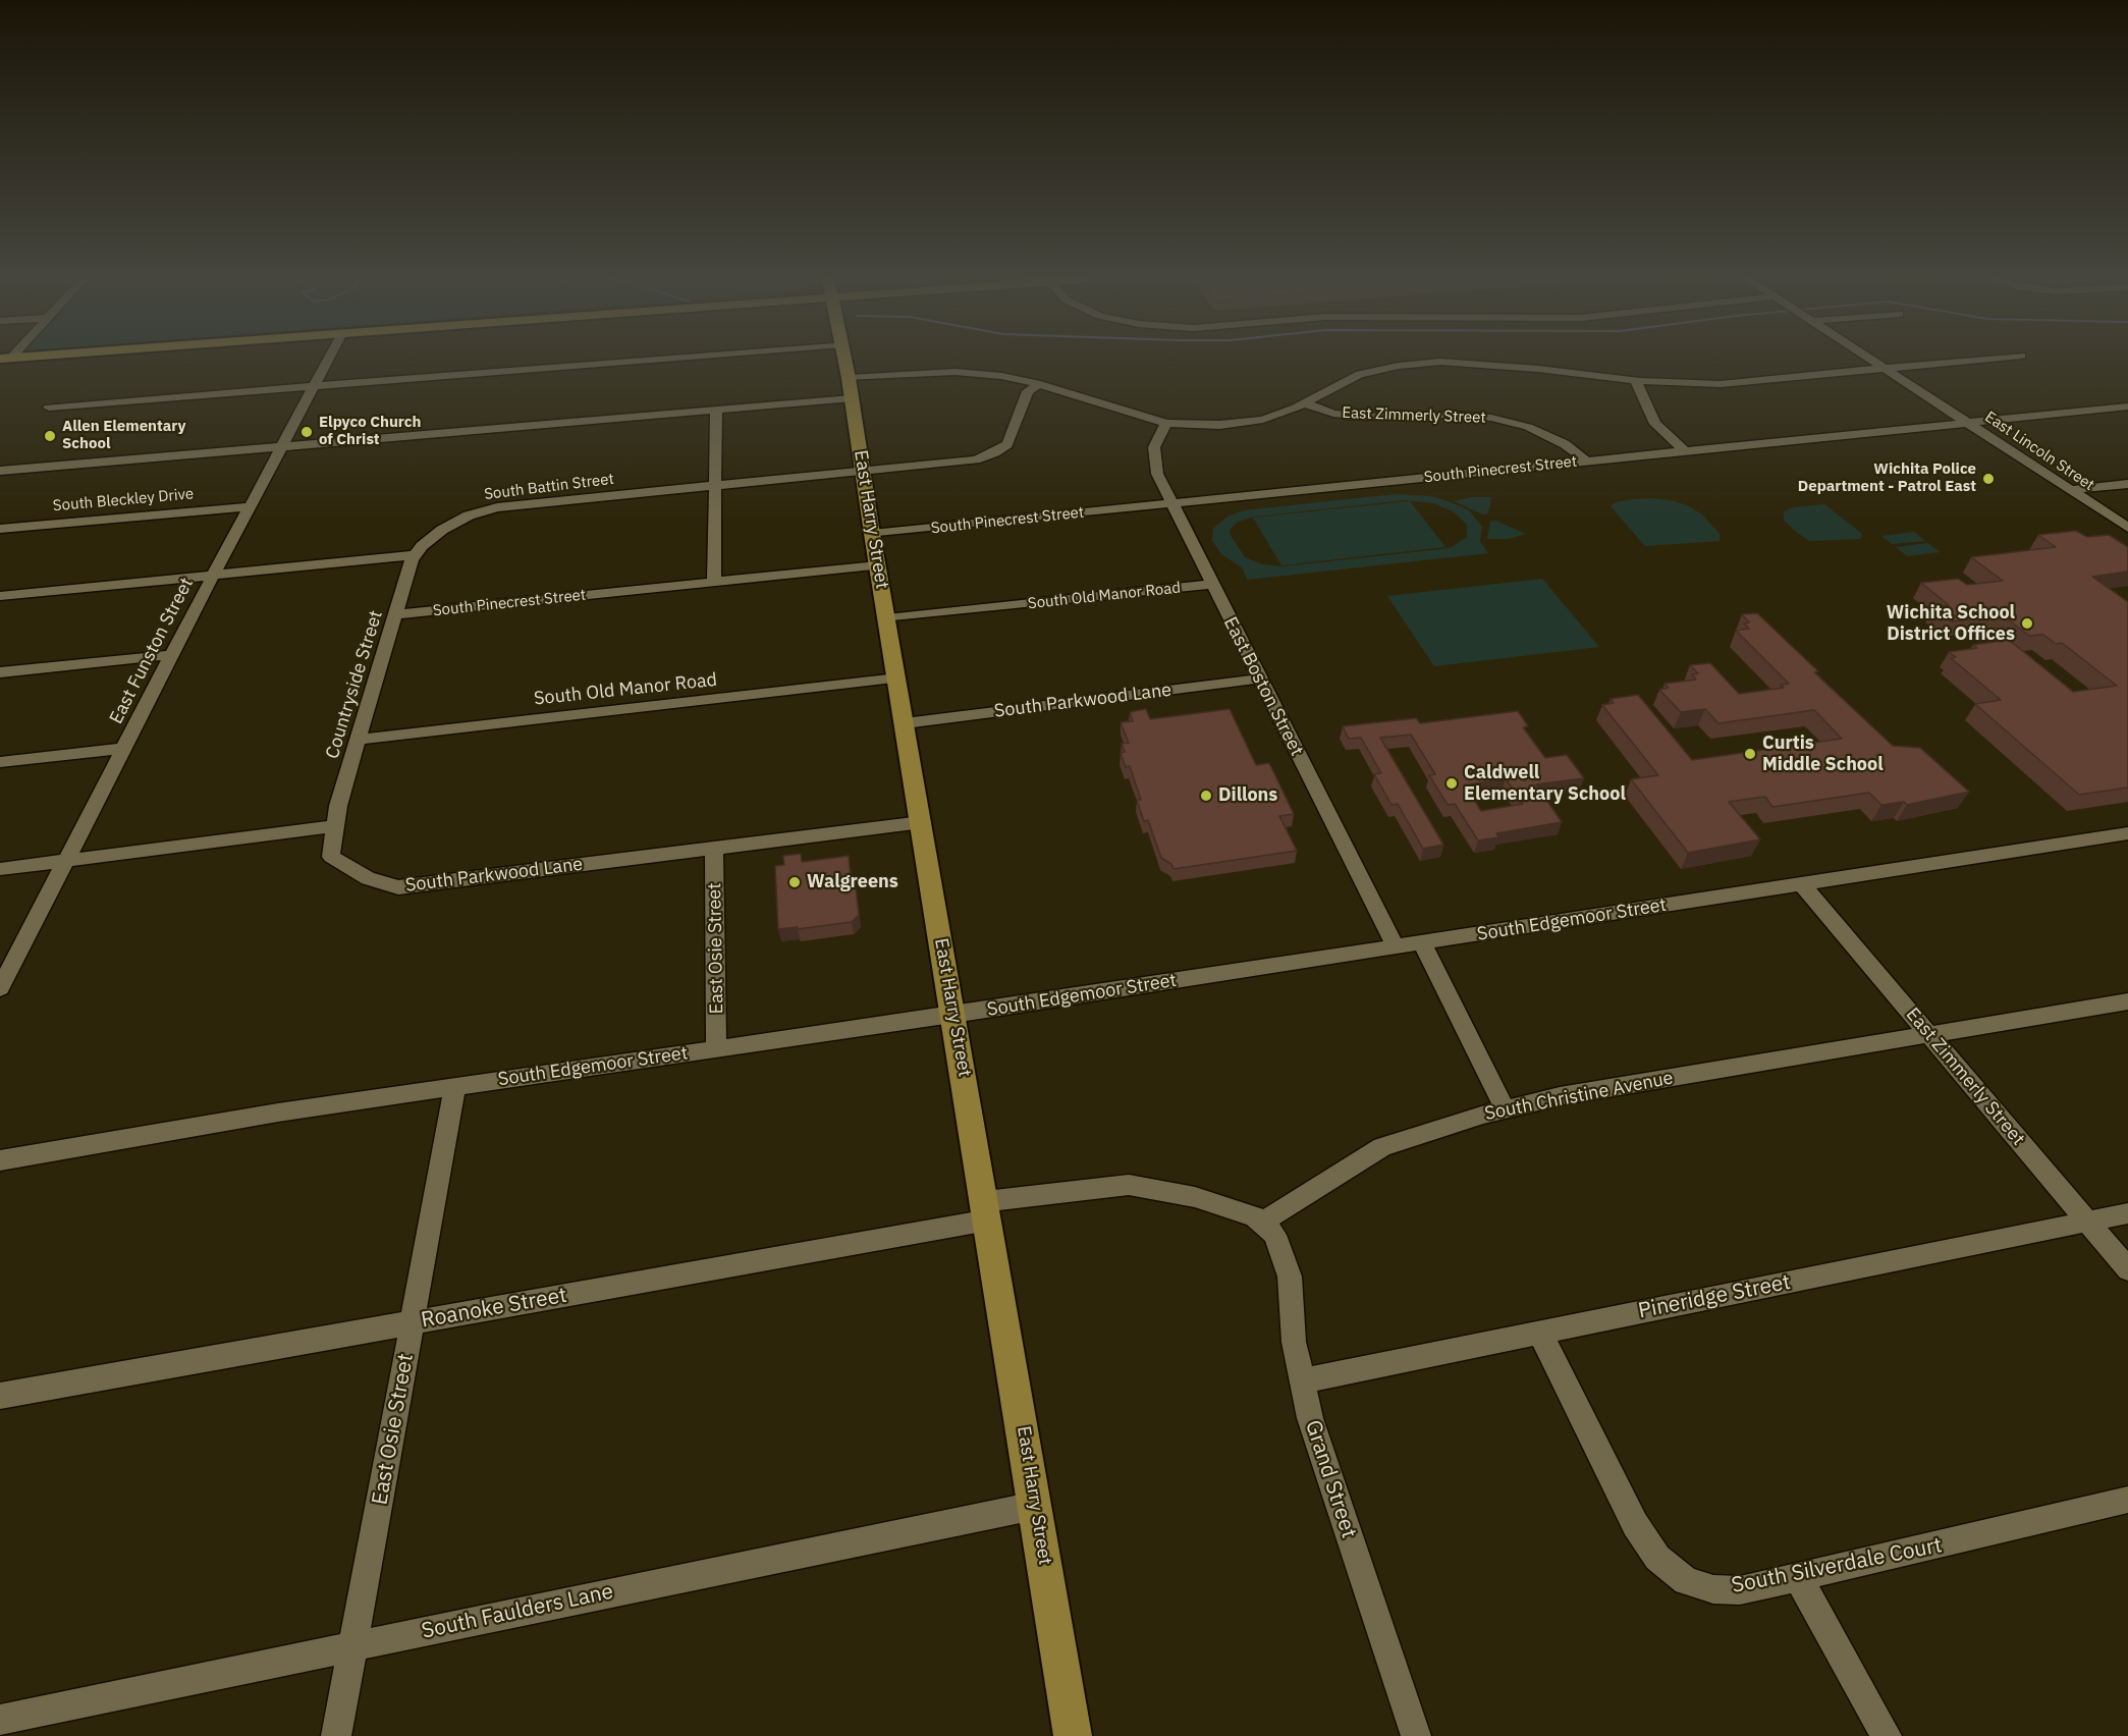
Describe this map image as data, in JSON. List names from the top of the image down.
{
  "streets": {
    "main road": ["East Harry Street"],
    "street": [
      "East Zimmerly Street",
      "East Lincoln Street",
      "South Pinecrest Street",
      "South Battin Street",
      "South Bleckley Drive",
      "South Old Manor Road",
      "East Funston Street",
      "Countryside Street",
      "East Boston Street",
      "South Parkwood Lane",
      "South Edgemoor Street",
      "East Osie Street",
      "South Christine Avenue",
      "Pineridge Street",
      "Roanoke Street",
      "Grand Street",
      "South Silverdale Court",
      "South Faulders Lane"
    ]
  },
  "crossings": [
    ["East Zimmerly Street", "South Pinecrest Street"],
    ["East Zimmerly Street", "South Edgemoor Street"],
    ["East Zimmerly Street", "South Christine Avenue"],
    ["East Zimmerly Street", "Pineridge Street"],
    ["East Lincoln Street", "South Pinecrest Street"],
    ["South Pinecrest Street", "East Harry Street"],
    ["South Pinecrest Street", "Countryside Street"],
    ["South Pinecrest Street", "East Boston Street"],
    ["South Battin Street", "East Harry Street"],
    ["South Battin Street", "Countryside Street"],
    ["South Bleckley Drive", "East Funston Street"],
    ["East Harry Street", "South Old Manor Road"],
    ["East Harry Street", "South Parkwood Lane"],
    ["East Harry Street", "South Edgemoor Street"],
    ["East Harry Street", "Roanoke Street"],
    ["East Harry Street", "South Faulders Lane"],
    ["South Old Manor Road", "Countryside Street"],
    ["South Old Manor Road", "East Boston Street"],
    ["Countryside Street", "South Parkwood Lane"],
    ["East Boston Street", "South Parkwood Lane"],
    ["East Boston Street", "South Edgemoor Street"],
    ["South Parkwood Lane", "East Osie Street"],
    ["South Edgemoor Street", "East Osie Street"],
    ["East Osie Street", "Roanoke Street"],
    ["East Osie Street", "South Faulders Lane"],
    ["South Christine Avenue", "Grand Street"],
    ["Pineridge Street", "Grand Street"],
    ["Pineridge Street", "South Silverdale Court"]
  ],
  "places": [
    "Elpyco Church of Christ",
    "Allen Elementary School",
    "Wichita Police Department - Patrol East",
    "Wichita School District Offices",
    "Curtis Middle School",
    "Caldwell Elementary School",
    "Dillons",
    "Walgreens"
  ]
}
